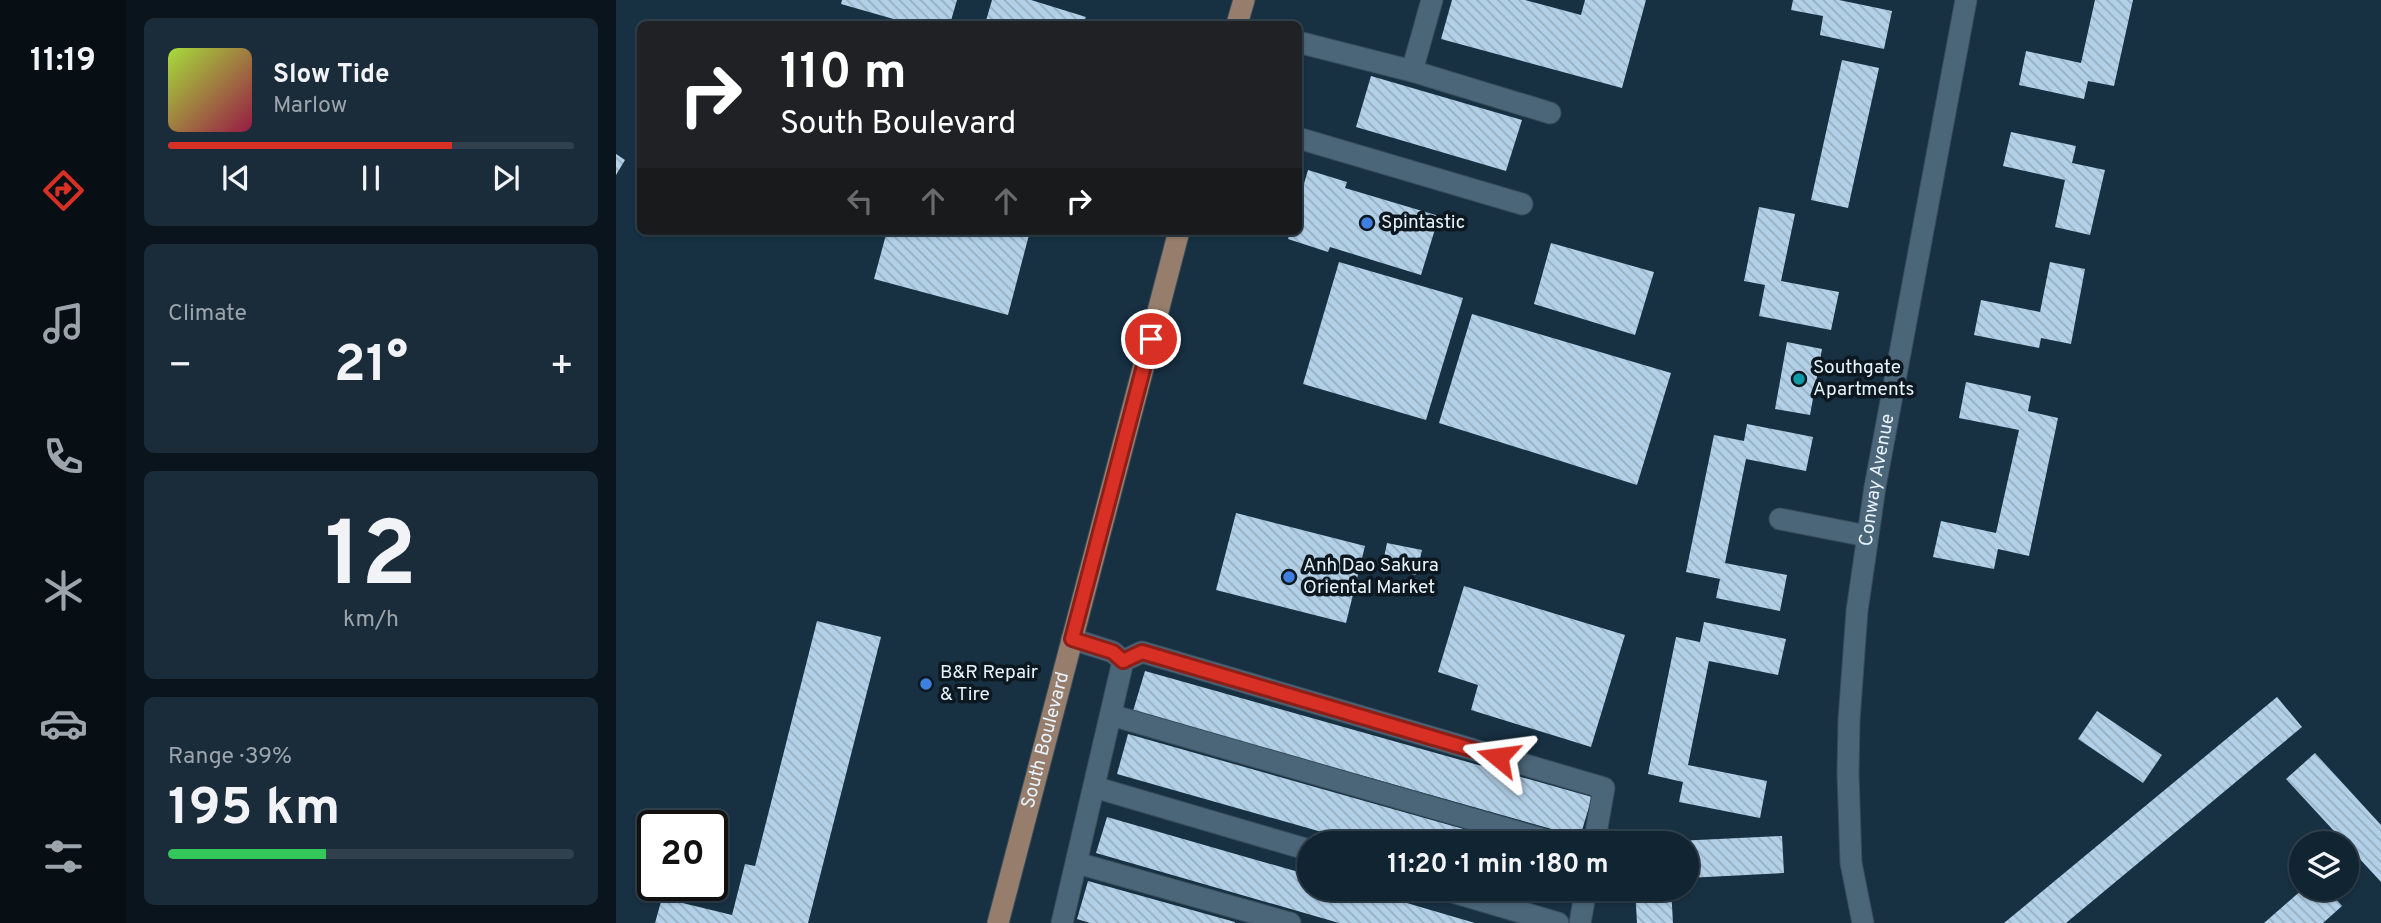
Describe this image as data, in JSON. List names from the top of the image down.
{
  "streets": {
    "main road": ["South Boulevard"],
    "street": ["Conway Avenue"]
  },
  "places": [
    "Spintastic",
    "Southgate Apartments",
    "Anh Dao Sakura Oriental Market",
    "B&R Repair & Tire"
  ],
  "page": {
    "tabs": "11:19",
    "turn": ["110 m", "South Boulevard"],
    "song": ["Slow Tide", "Marlow"],
    "tile": [
      "Climate",
      ["12", "km/h"],
      ["Range · 39%", "195 km"]
    ],
    "heat": ["−", "21°", "+"],
    "limit": "20",
    "trip": "11:20 · 1 min · 180 m"
  }
}
